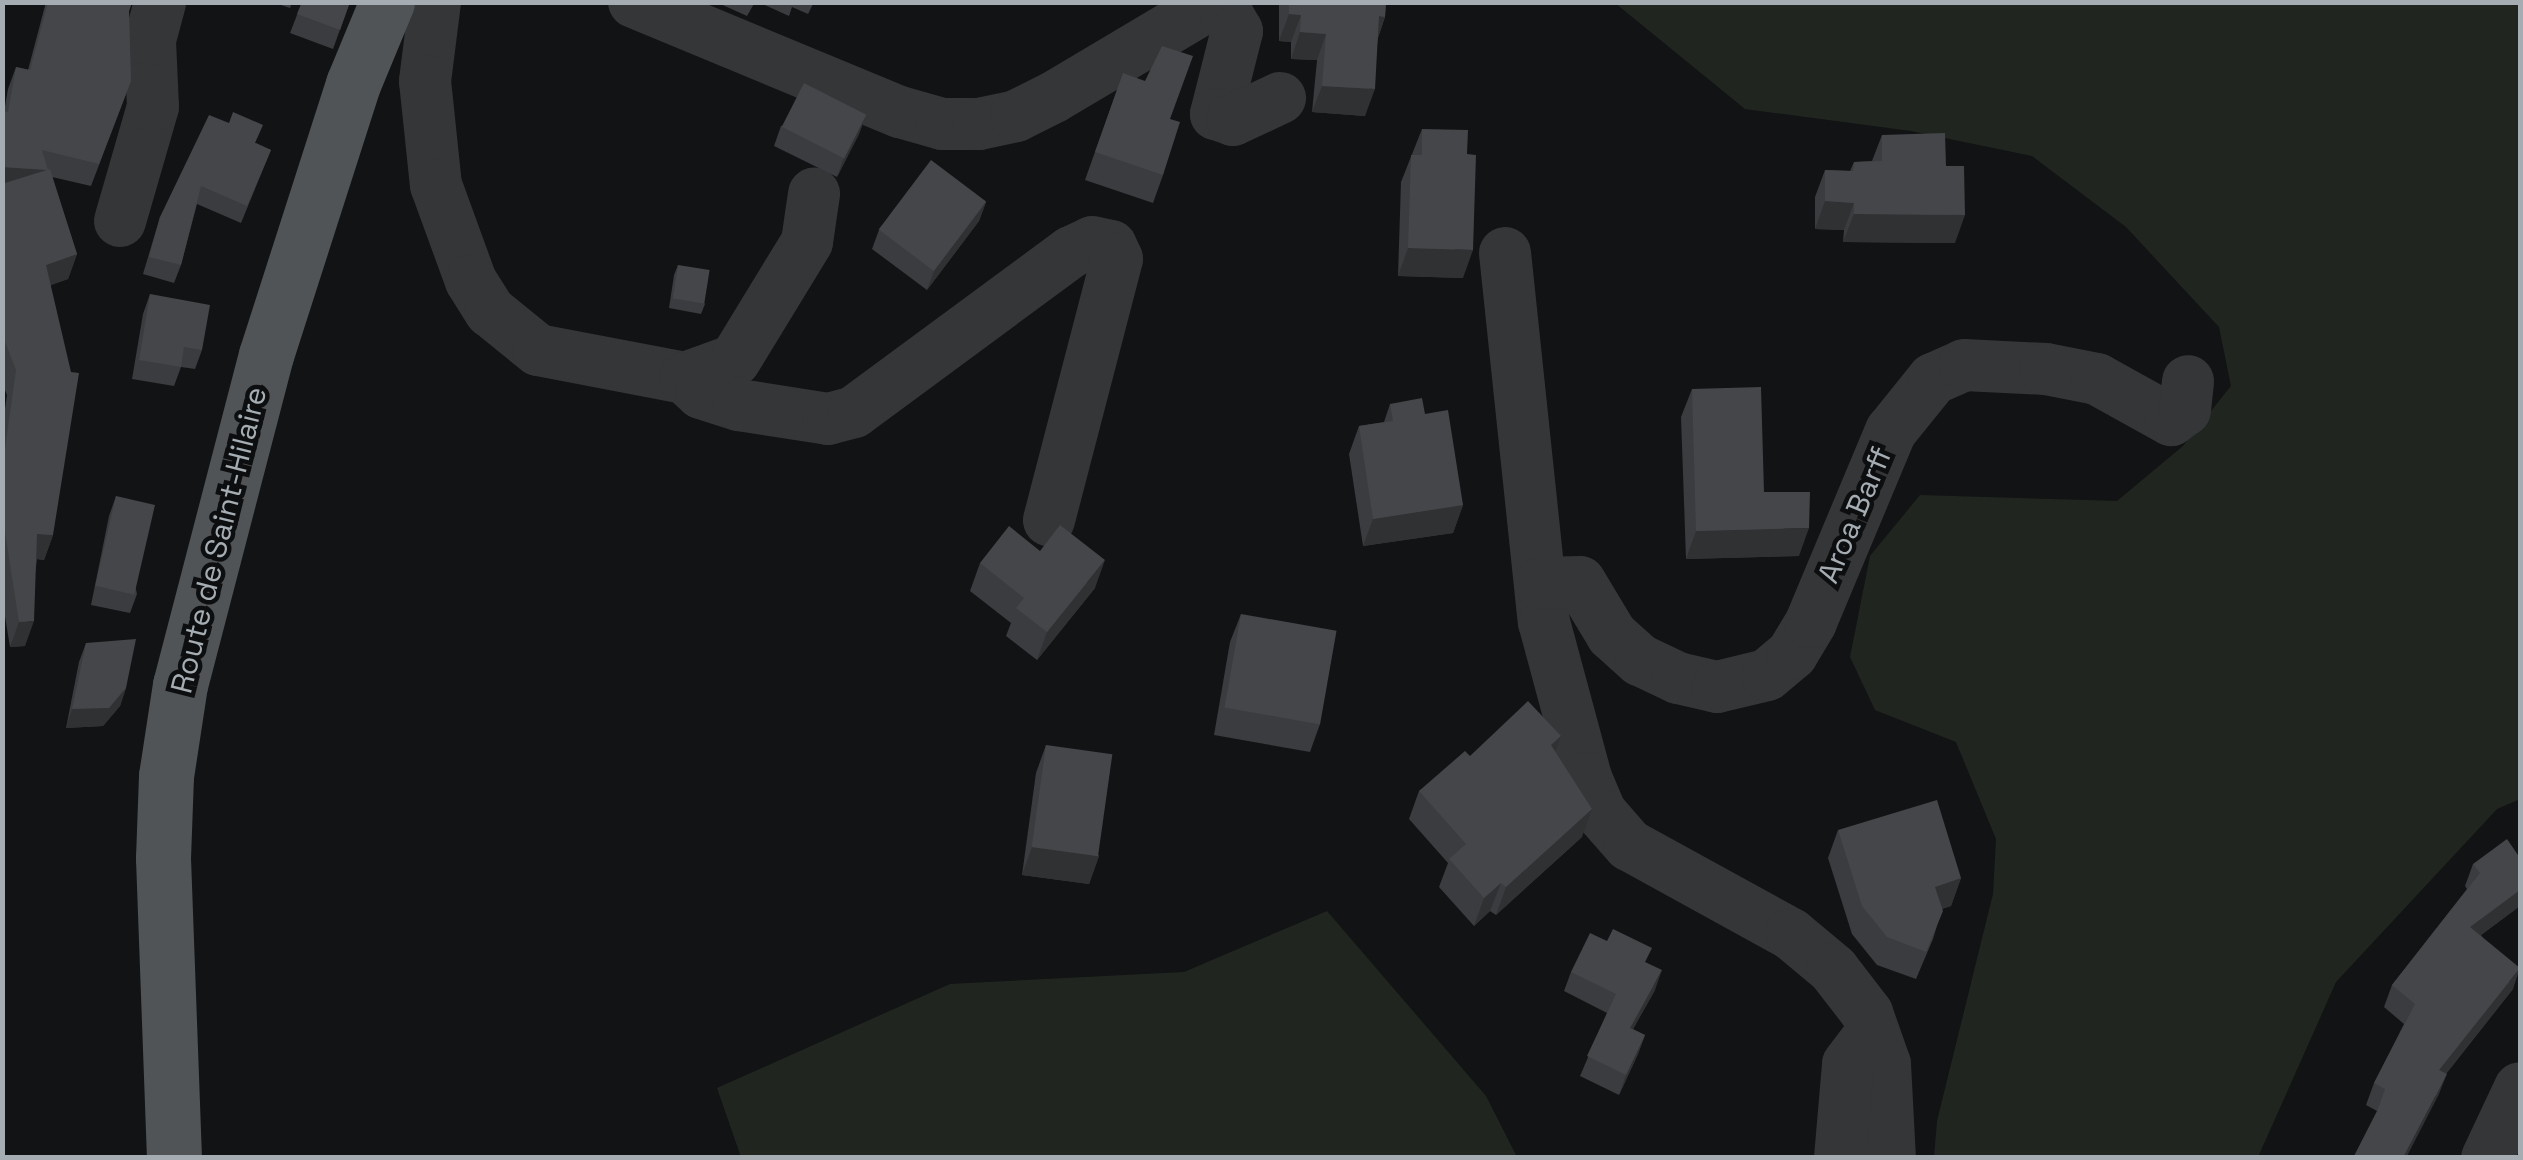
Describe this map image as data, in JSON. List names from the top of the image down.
{
  "streets": {
    "main road": ["Route de Saint-Hilaire"],
    "street": ["Aroa Barff"]
  }
}
